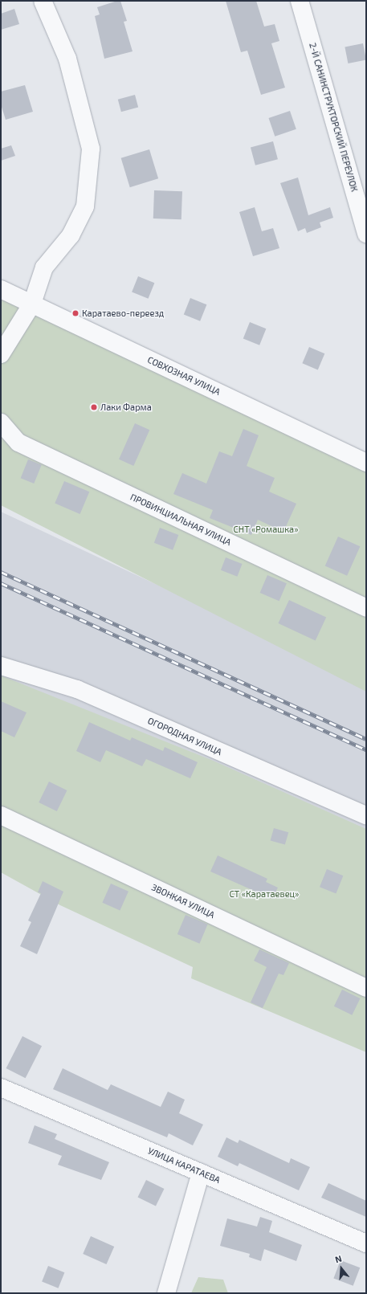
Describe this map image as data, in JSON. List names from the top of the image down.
{
  "streets": {
    "street": [
      "2-Й САНИНСТРУКТОРСКИЙ ПЕРЕУЛОК",
      "СОВХОЗНАЯ УЛИЦА",
      "ПРОВИНЦИАЛЬНАЯ УЛИЦА",
      "ОГОРОДНАЯ УЛИЦА",
      "ЗВОНКАЯ УЛИЦА",
      "УЛИЦА КАРАТАЕВА"
    ]
  },
  "parks": ["СНТ «Ромашка»", "СТ «Каратаевец»"],
  "places": ["Каратаево-переезд", "Лаки Фарма"],
  "north": "top"
}
